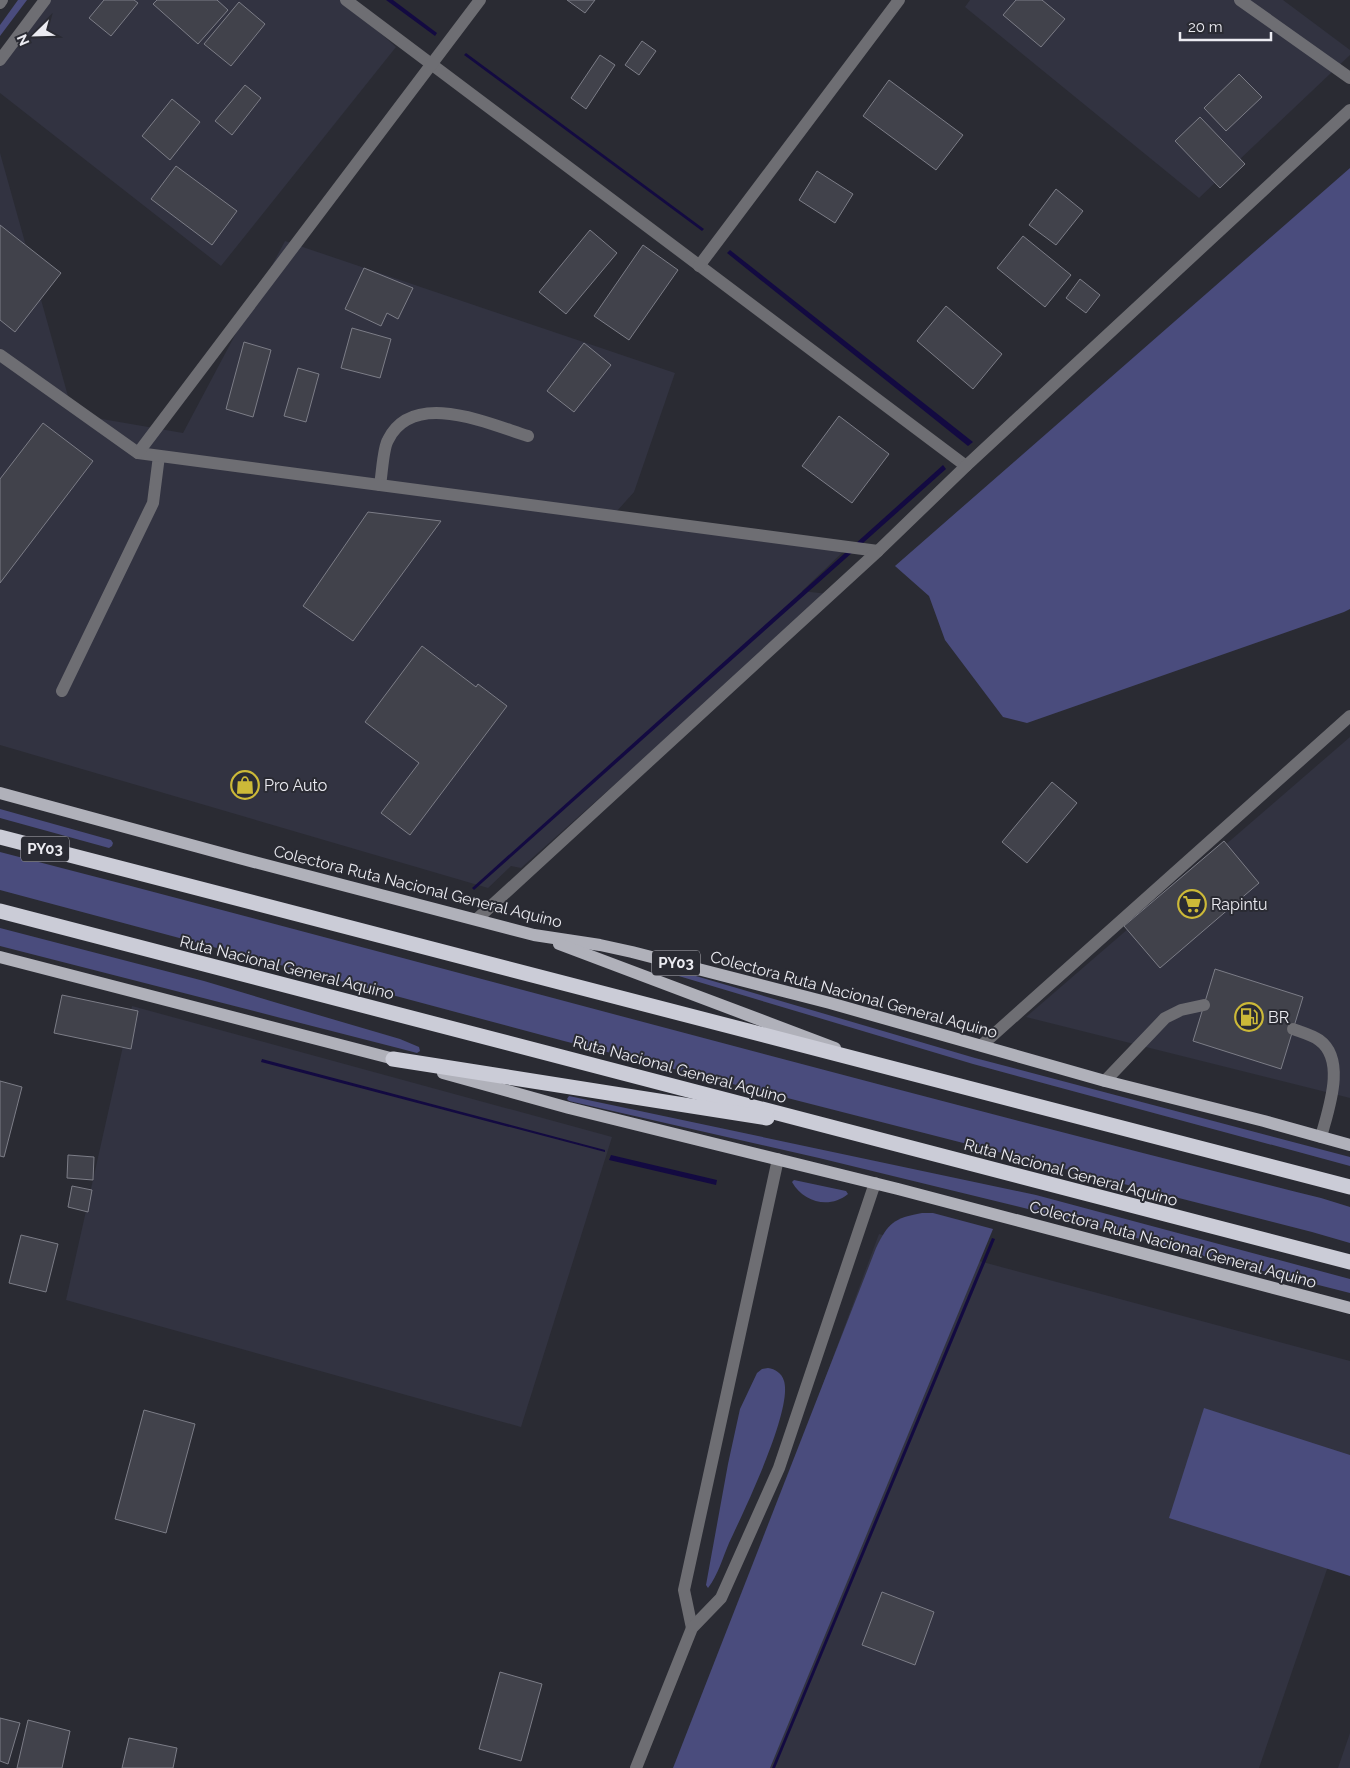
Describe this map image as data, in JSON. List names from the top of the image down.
{
  "streets": {
    "highway": ["PY03", "Ruta Nacional General Aquino"],
    "main road": ["Colectora Ruta Nacional General Aquino"]
  },
  "places": {
    "shop": ["Pro Auto"],
    "supermarket": ["Rapintu"],
    "fuel station": ["BR"]
  },
  "scale_bar": "20 m",
  "north": "bottom left"
}
